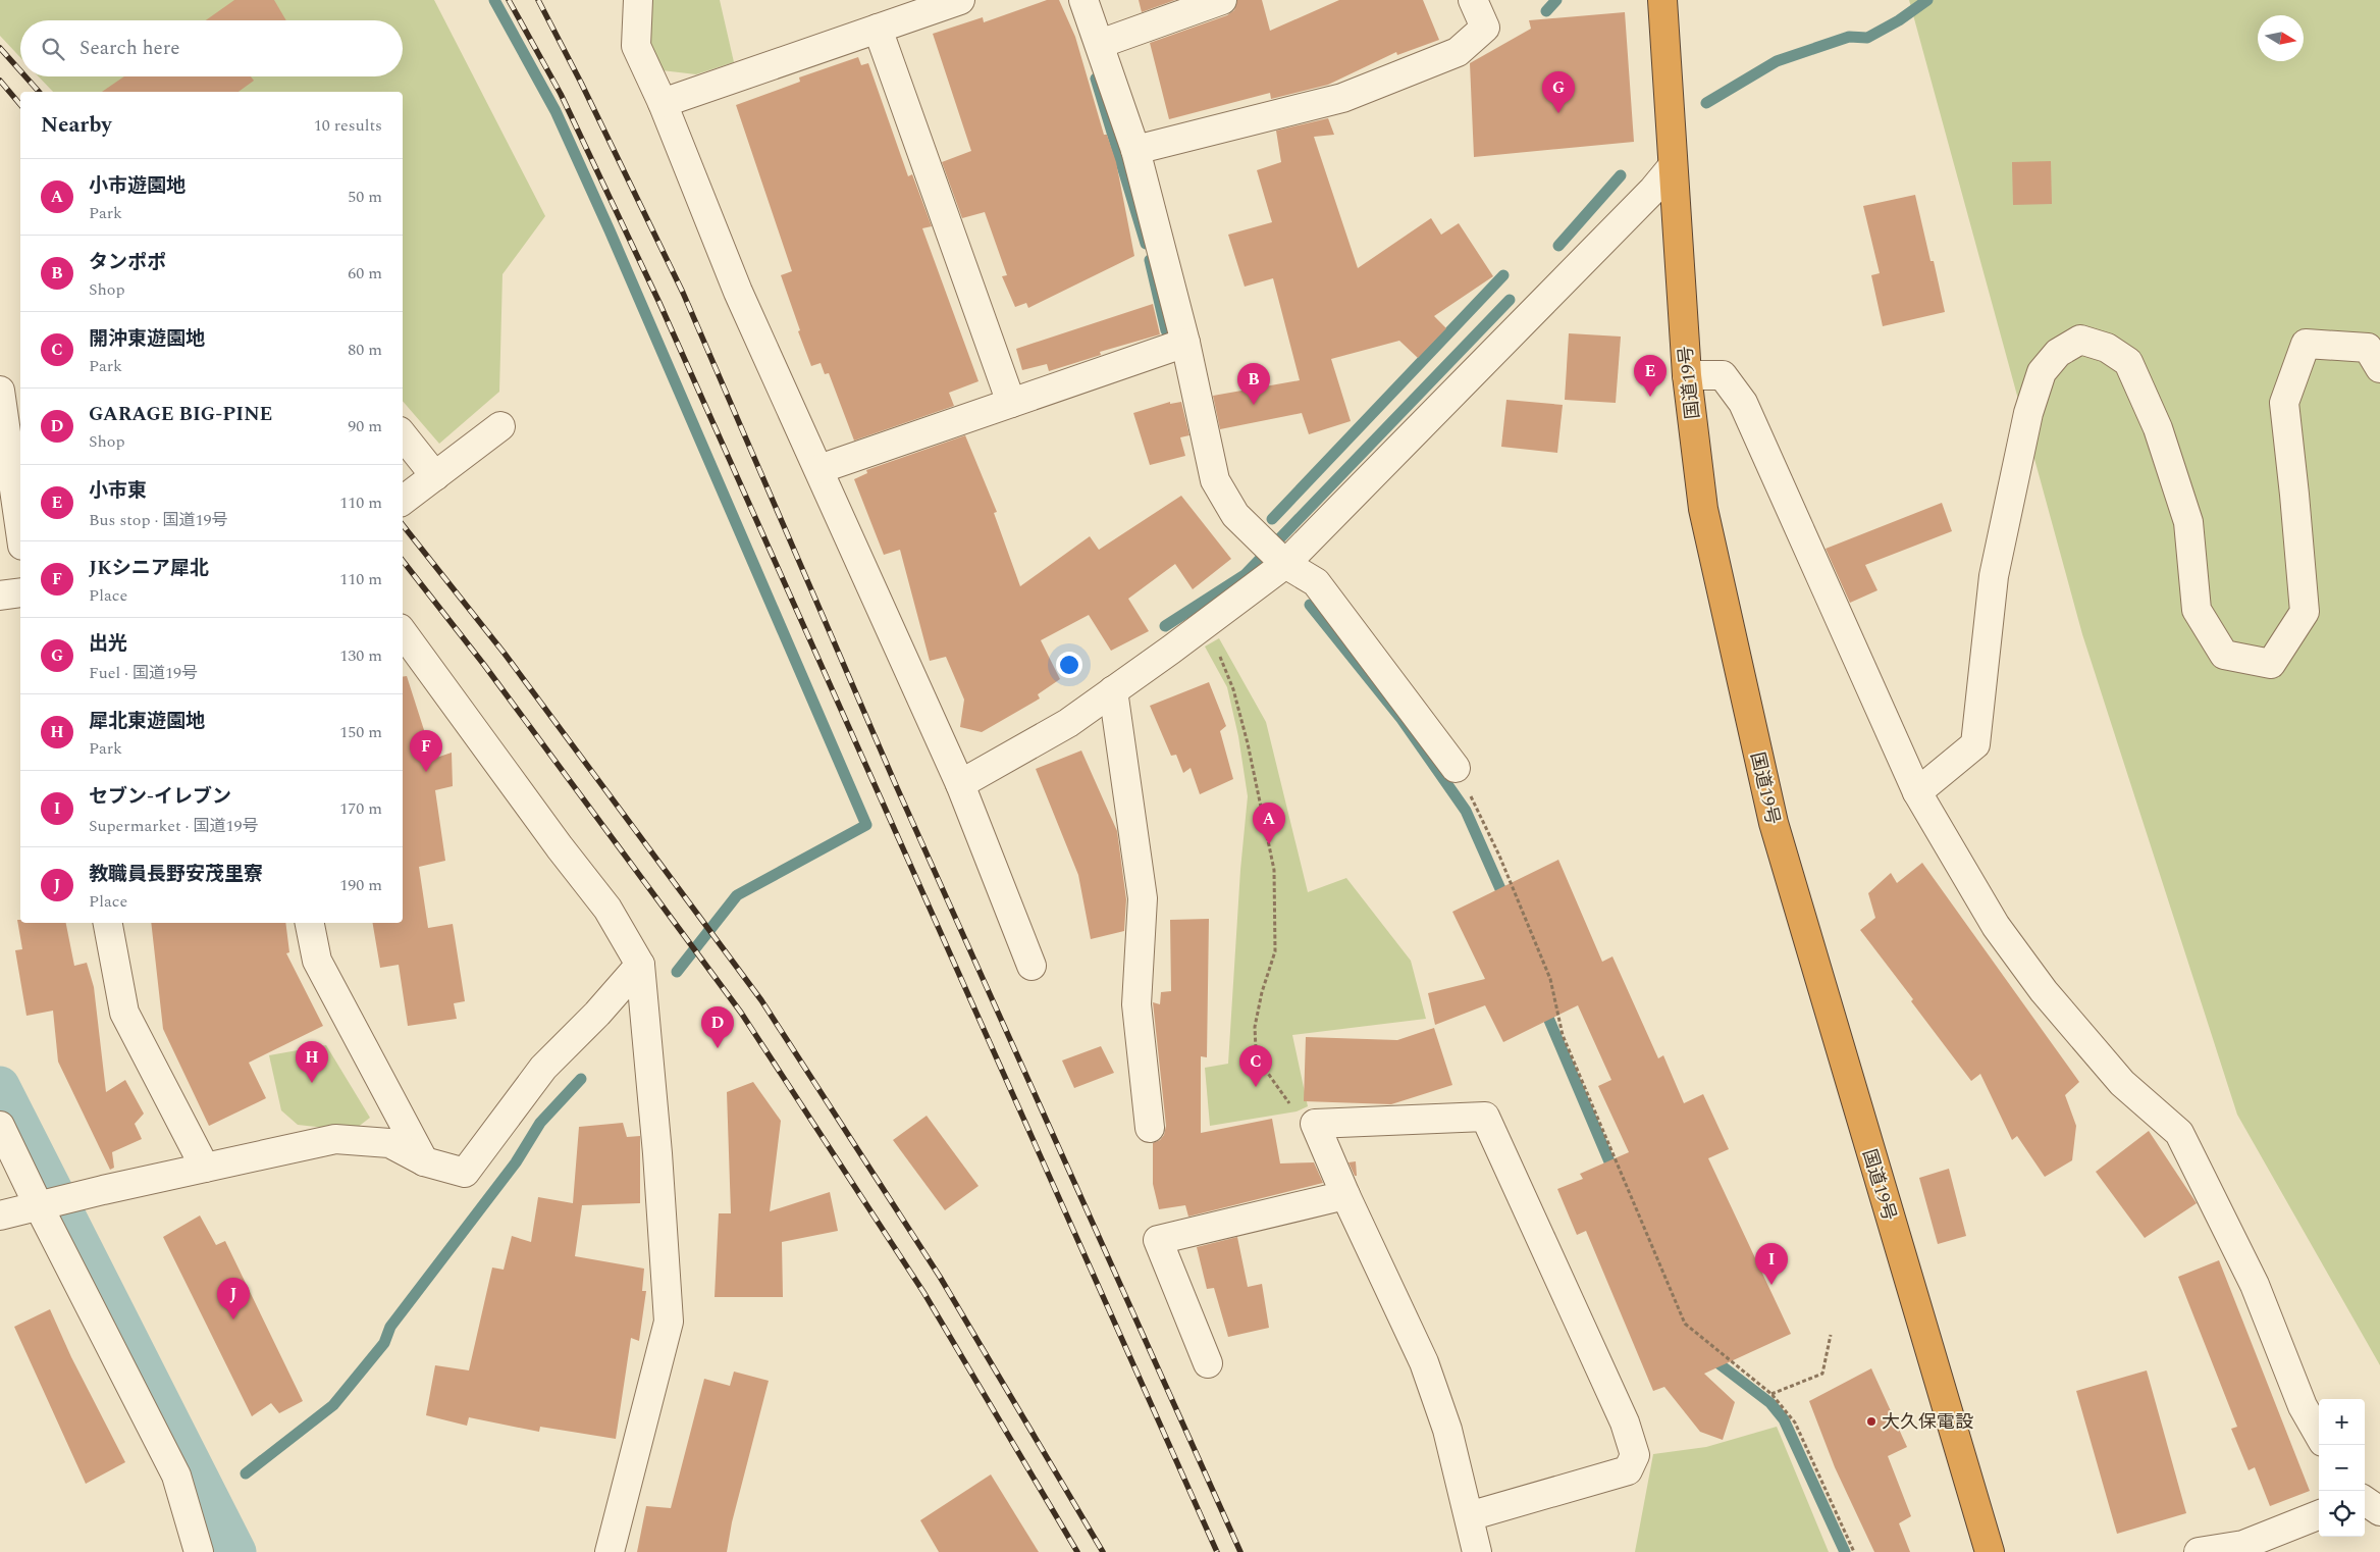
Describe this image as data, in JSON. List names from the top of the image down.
{
  "streets": {
    "highway": ["国道19号"]
  },
  "places": ["大久保電設"],
  "north": "right",
  "page": {
    "search": "Search here",
    "pins": [
      "G",
      "E",
      "B",
      "F",
      "A",
      "D",
      "H",
      "C",
      "I",
      "J"
    ],
    "heading": ["Nearby", "10 results"],
    "list": [
      {
        "mark": "A",
        "name": "小市遊園地",
        "note": "Park",
        "value": "50 m"
      },
      {
        "mark": "B",
        "name": "タンポポ",
        "note": "Shop",
        "value": "60 m"
      },
      {
        "mark": "C",
        "name": "開沖東遊園地",
        "note": "Park",
        "value": "80 m"
      },
      {
        "mark": "D",
        "name": "GARAGE BIG-PINE",
        "note": "Shop",
        "value": "90 m"
      },
      {
        "mark": "E",
        "name": "小市東",
        "note": "Bus stop · 国道19号",
        "value": "110 m"
      },
      {
        "mark": "F",
        "name": "JKシニア犀北",
        "note": "Place",
        "value": "110 m"
      },
      {
        "mark": "G",
        "name": "出光",
        "note": "Fuel · 国道19号",
        "value": "130 m"
      },
      {
        "mark": "H",
        "name": "犀北東遊園地",
        "note": "Park",
        "value": "150 m"
      },
      {
        "mark": "I",
        "name": "セブン-イレブン",
        "note": "Supermarket · 国道19号",
        "value": "170 m"
      },
      {
        "mark": "J",
        "name": "教職員長野安茂里寮",
        "note": "Place",
        "value": "190 m"
      }
    ],
    "map_buttons": ["+", "−"]
  }
}
